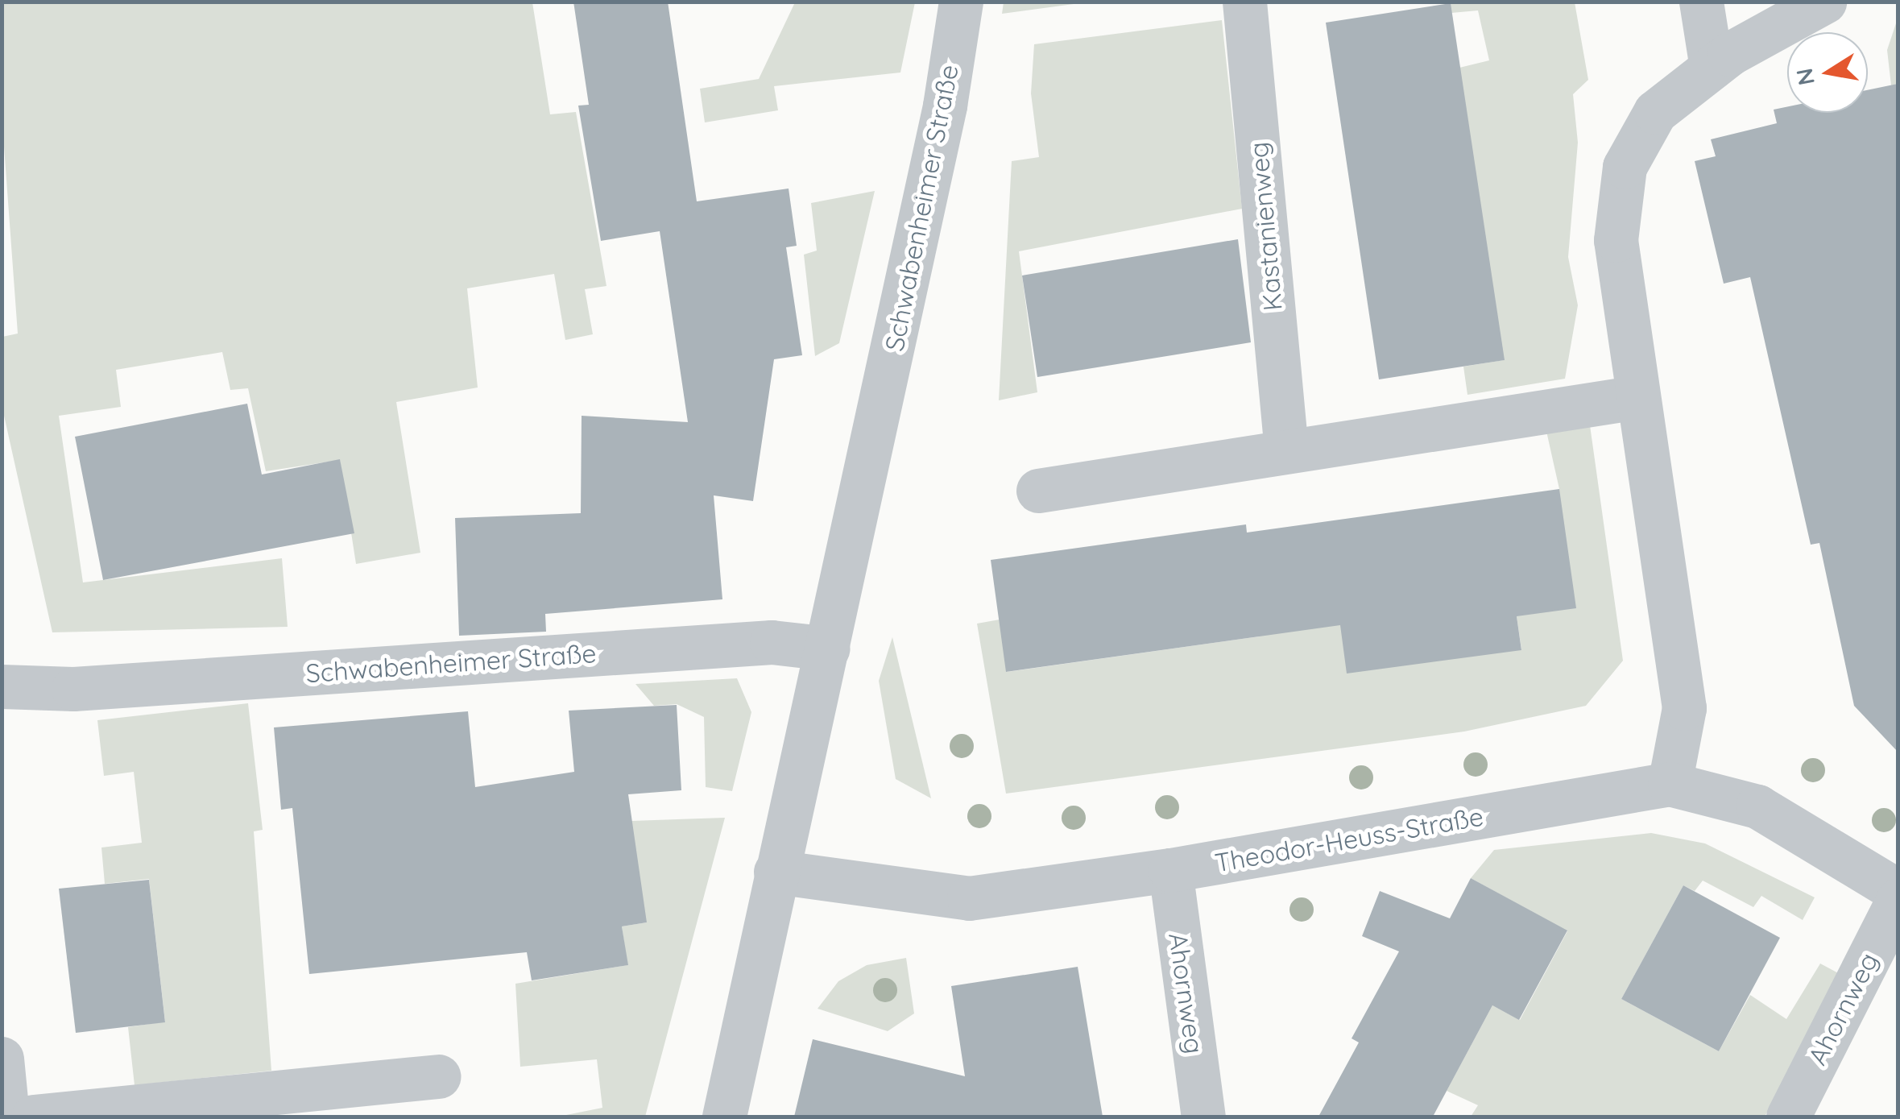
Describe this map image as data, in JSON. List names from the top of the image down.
{
  "streets": {
    "street": [
      "Schwabenheimer Straße",
      "Kastanienweg",
      "Theodor-Heuss-Straße",
      "Ahornweg"
    ]
  },
  "crossings": [
    ["Schwabenheimer Straße", "Theodor-Heuss-Straße"],
    ["Theodor-Heuss-Straße", "Ahornweg"]
  ],
  "north": "left"
}
